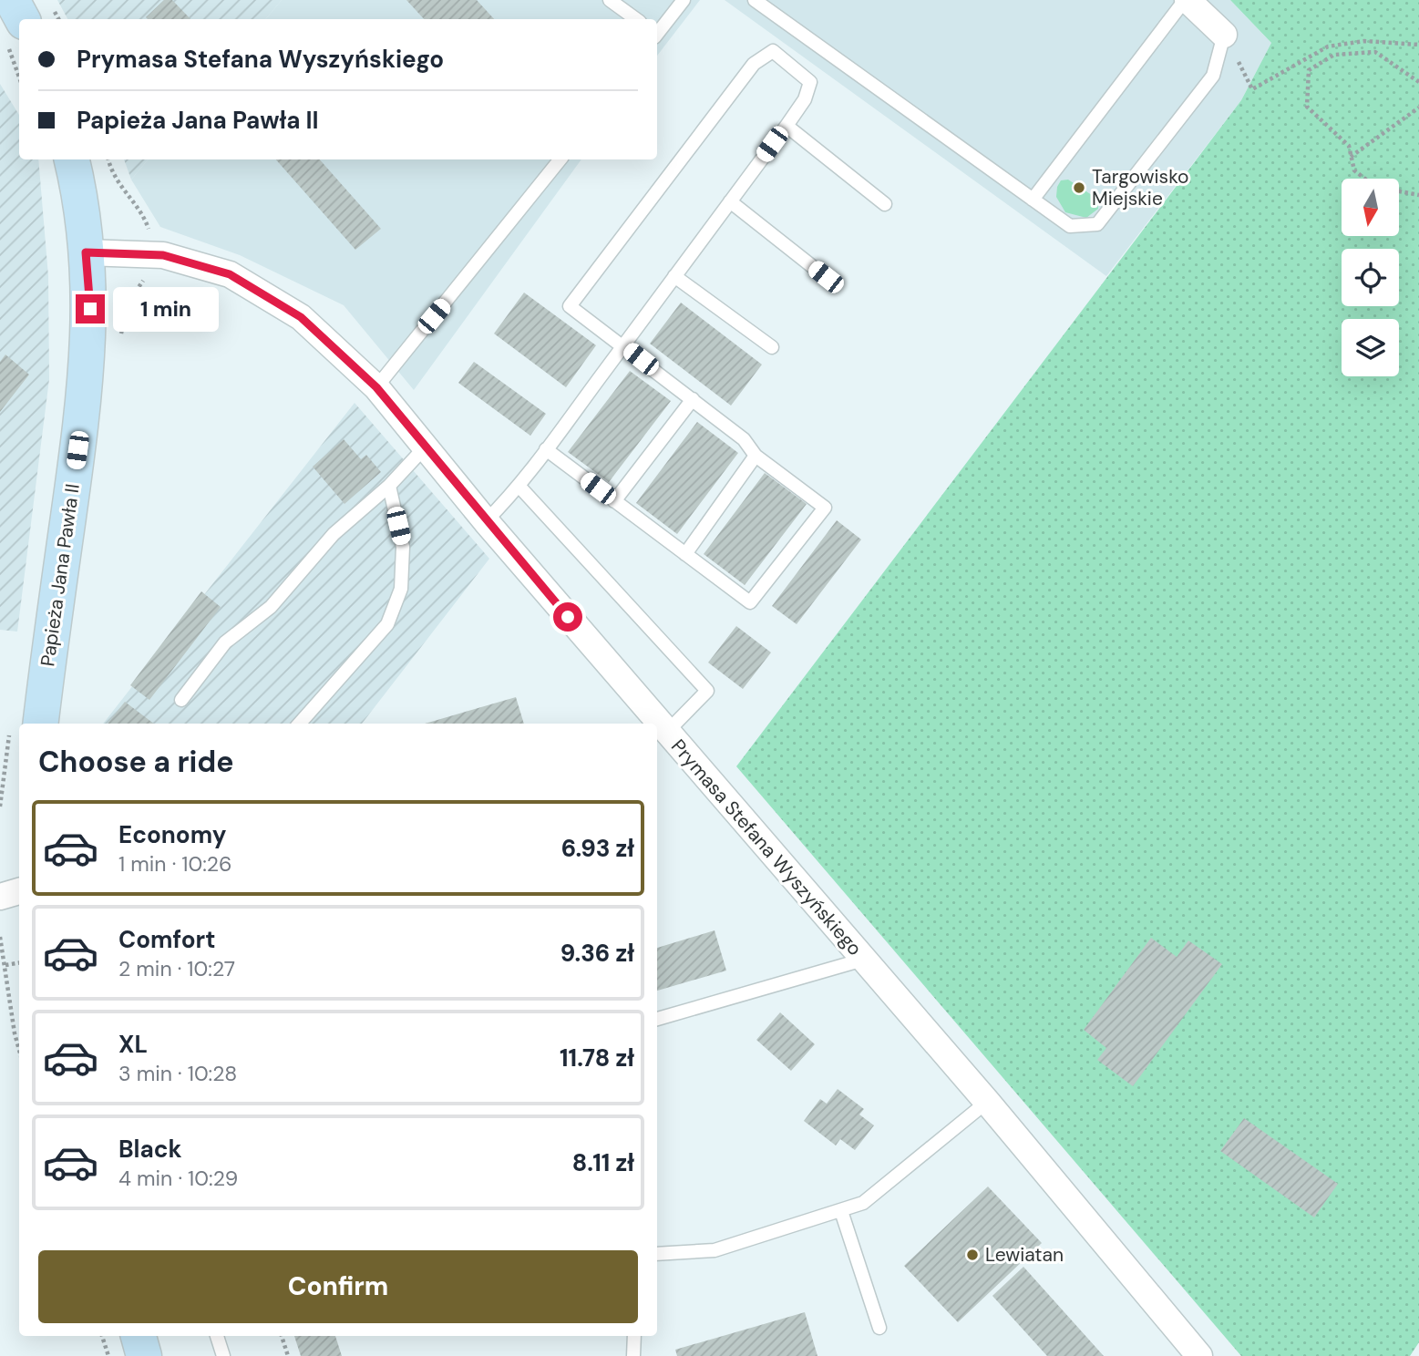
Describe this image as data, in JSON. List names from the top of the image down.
{
  "streets": {
    "street": ["Papieża Jana Pawła II", "Prymasa Stefana Wyszyńskiego"]
  },
  "crossings": [
    ["Papieża Jana Pawła II", "Prymasa Stefana Wyszyńskiego"]
  ],
  "places": ["Targowisko Miejskie", "Lewiatan"],
  "north": "bottom",
  "page": {
    "banner": ["Prymasa Stefana Wyszyńskiego", "Papieża Jana Pawła II"],
    "bubble": "1 min",
    "heading": "Choose a ride",
    "list": [
      {
        "name": "Economy",
        "note": "1 min · 10:26",
        "value": "6.93 zł"
      },
      {
        "name": "Comfort",
        "note": "2 min · 10:27",
        "value": "9.36 zł"
      },
      {
        "name": "XL",
        "note": "3 min · 10:28",
        "value": "11.78 zł"
      },
      {
        "name": "Black",
        "note": "4 min · 10:29",
        "value": "8.11 zł"
      }
    ],
    "buttons": "Confirm"
  }
}
